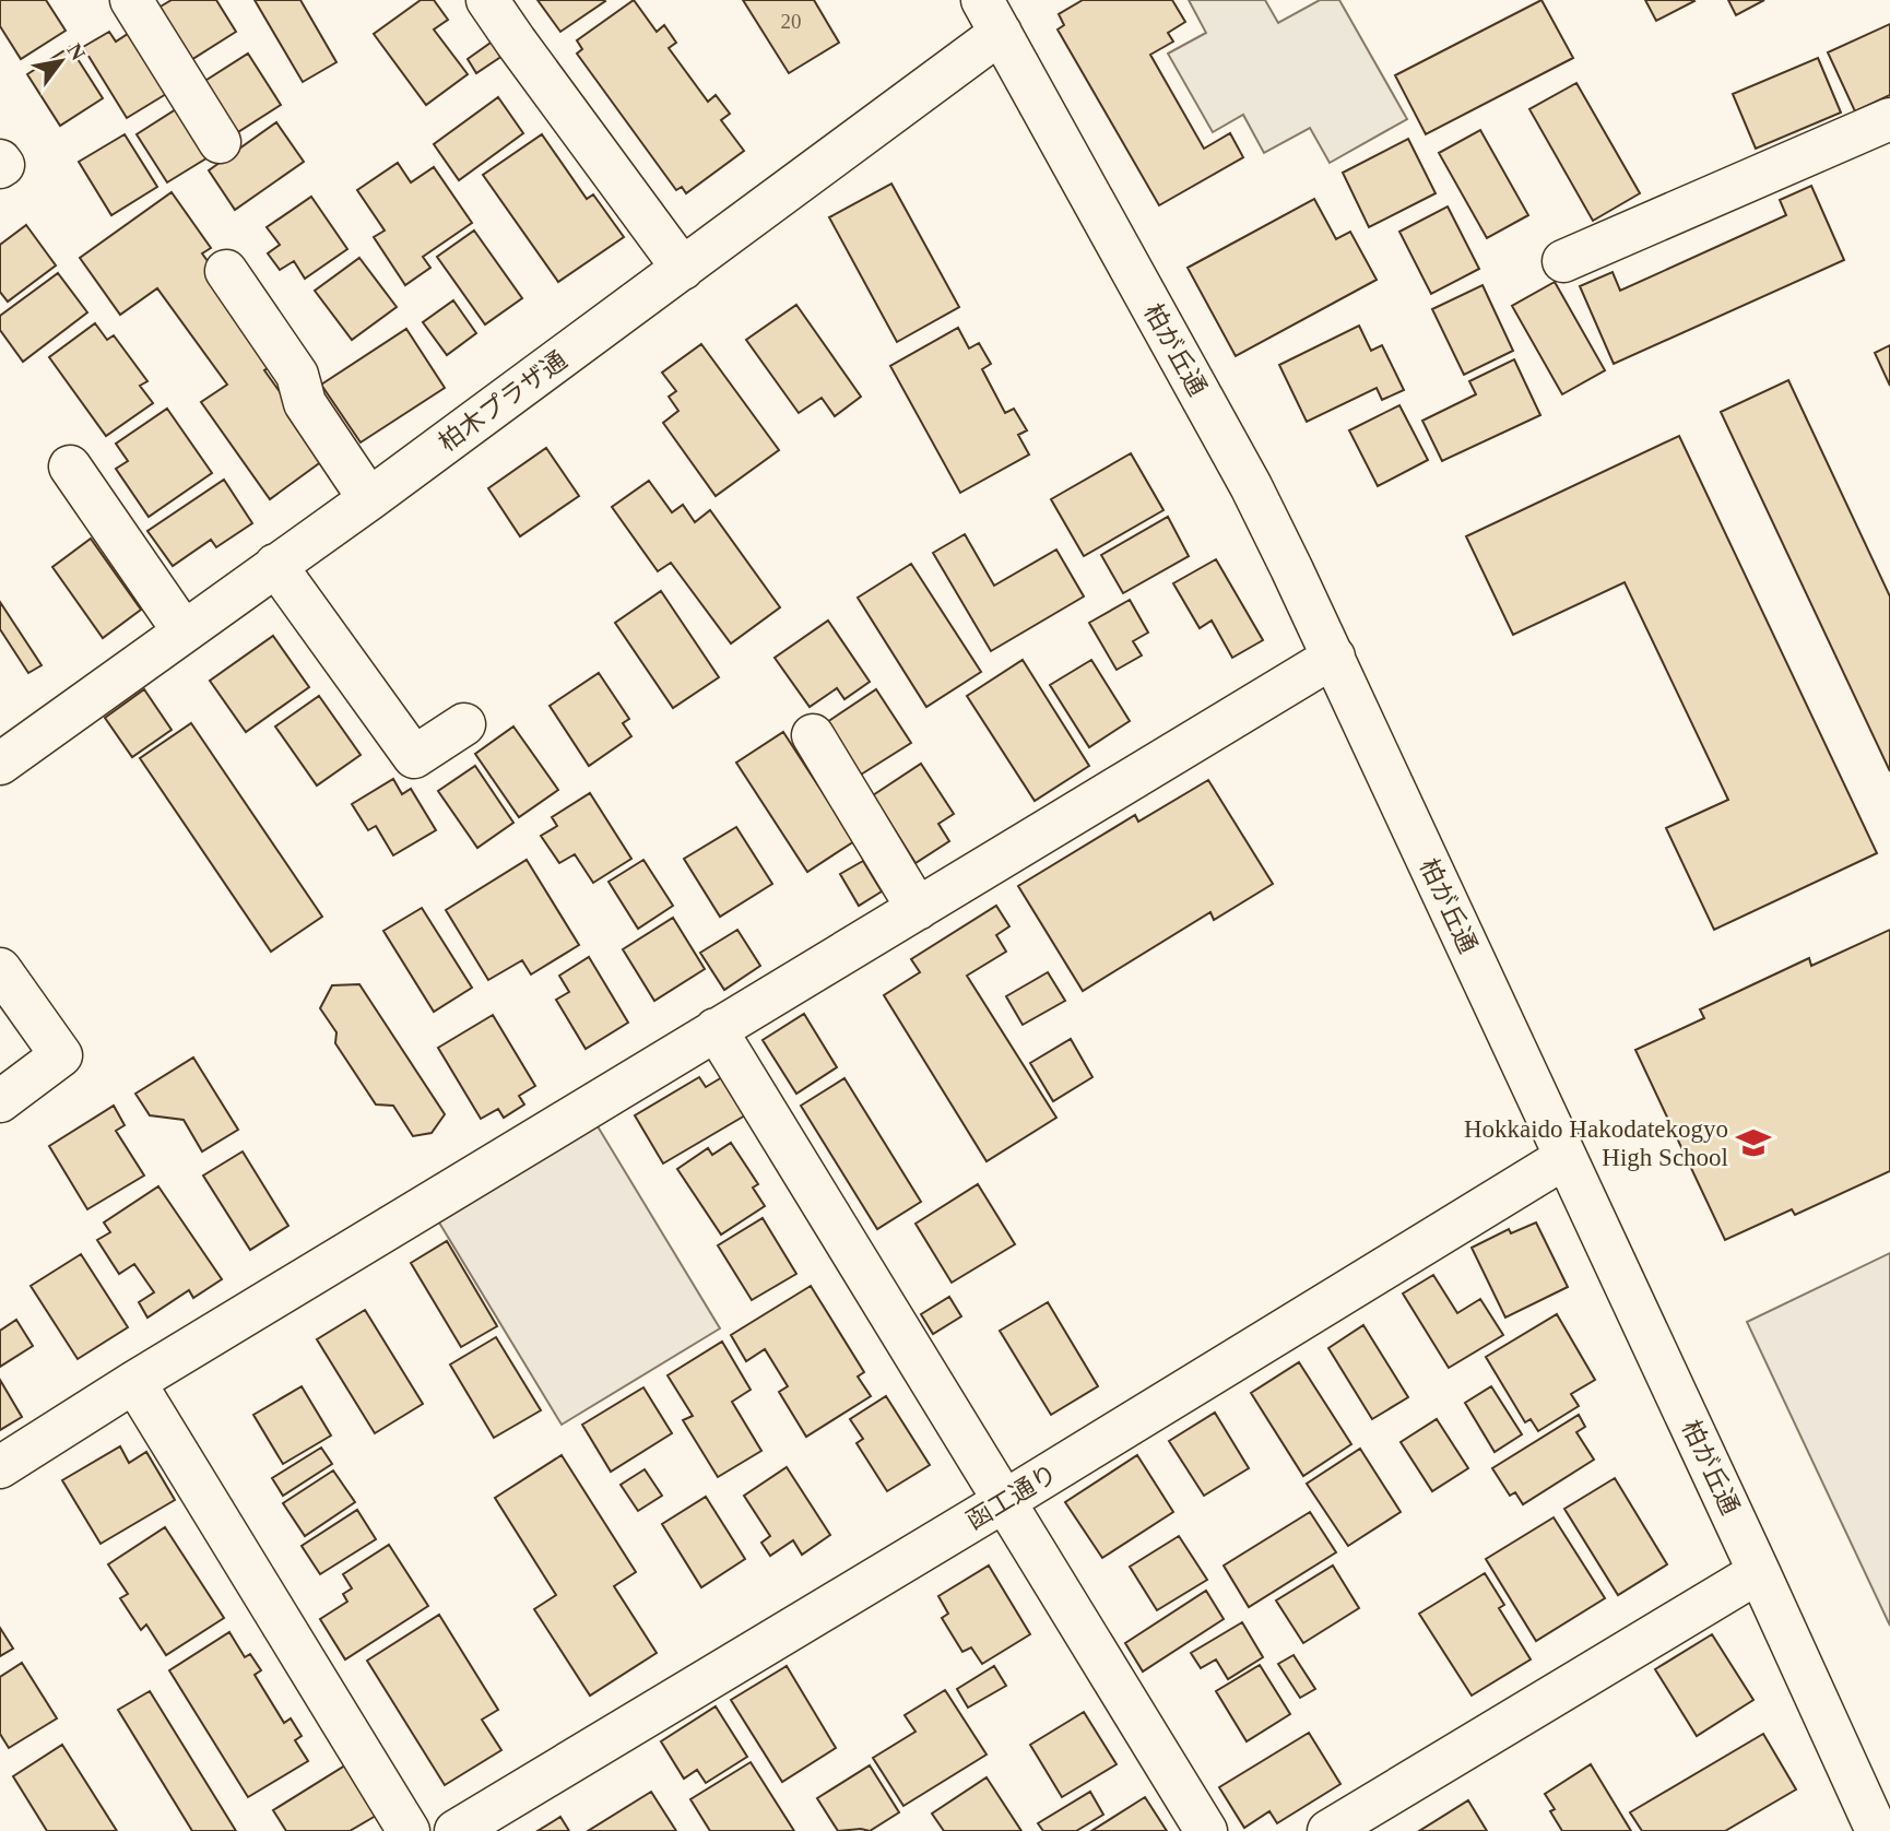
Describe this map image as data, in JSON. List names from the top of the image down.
{
  "streets": {
    "street": ["柏が丘通", "柏木プラザ通", "函工通り"]
  },
  "crossings": [
    ["柏が丘通", "柏木プラザ通"],
    ["柏が丘通", "函工通り"]
  ],
  "places": {
    "school or university": ["Hokkaido Hakodatekogyo High School"]
  },
  "house_numbers": ["20"],
  "north": "top right"
}
